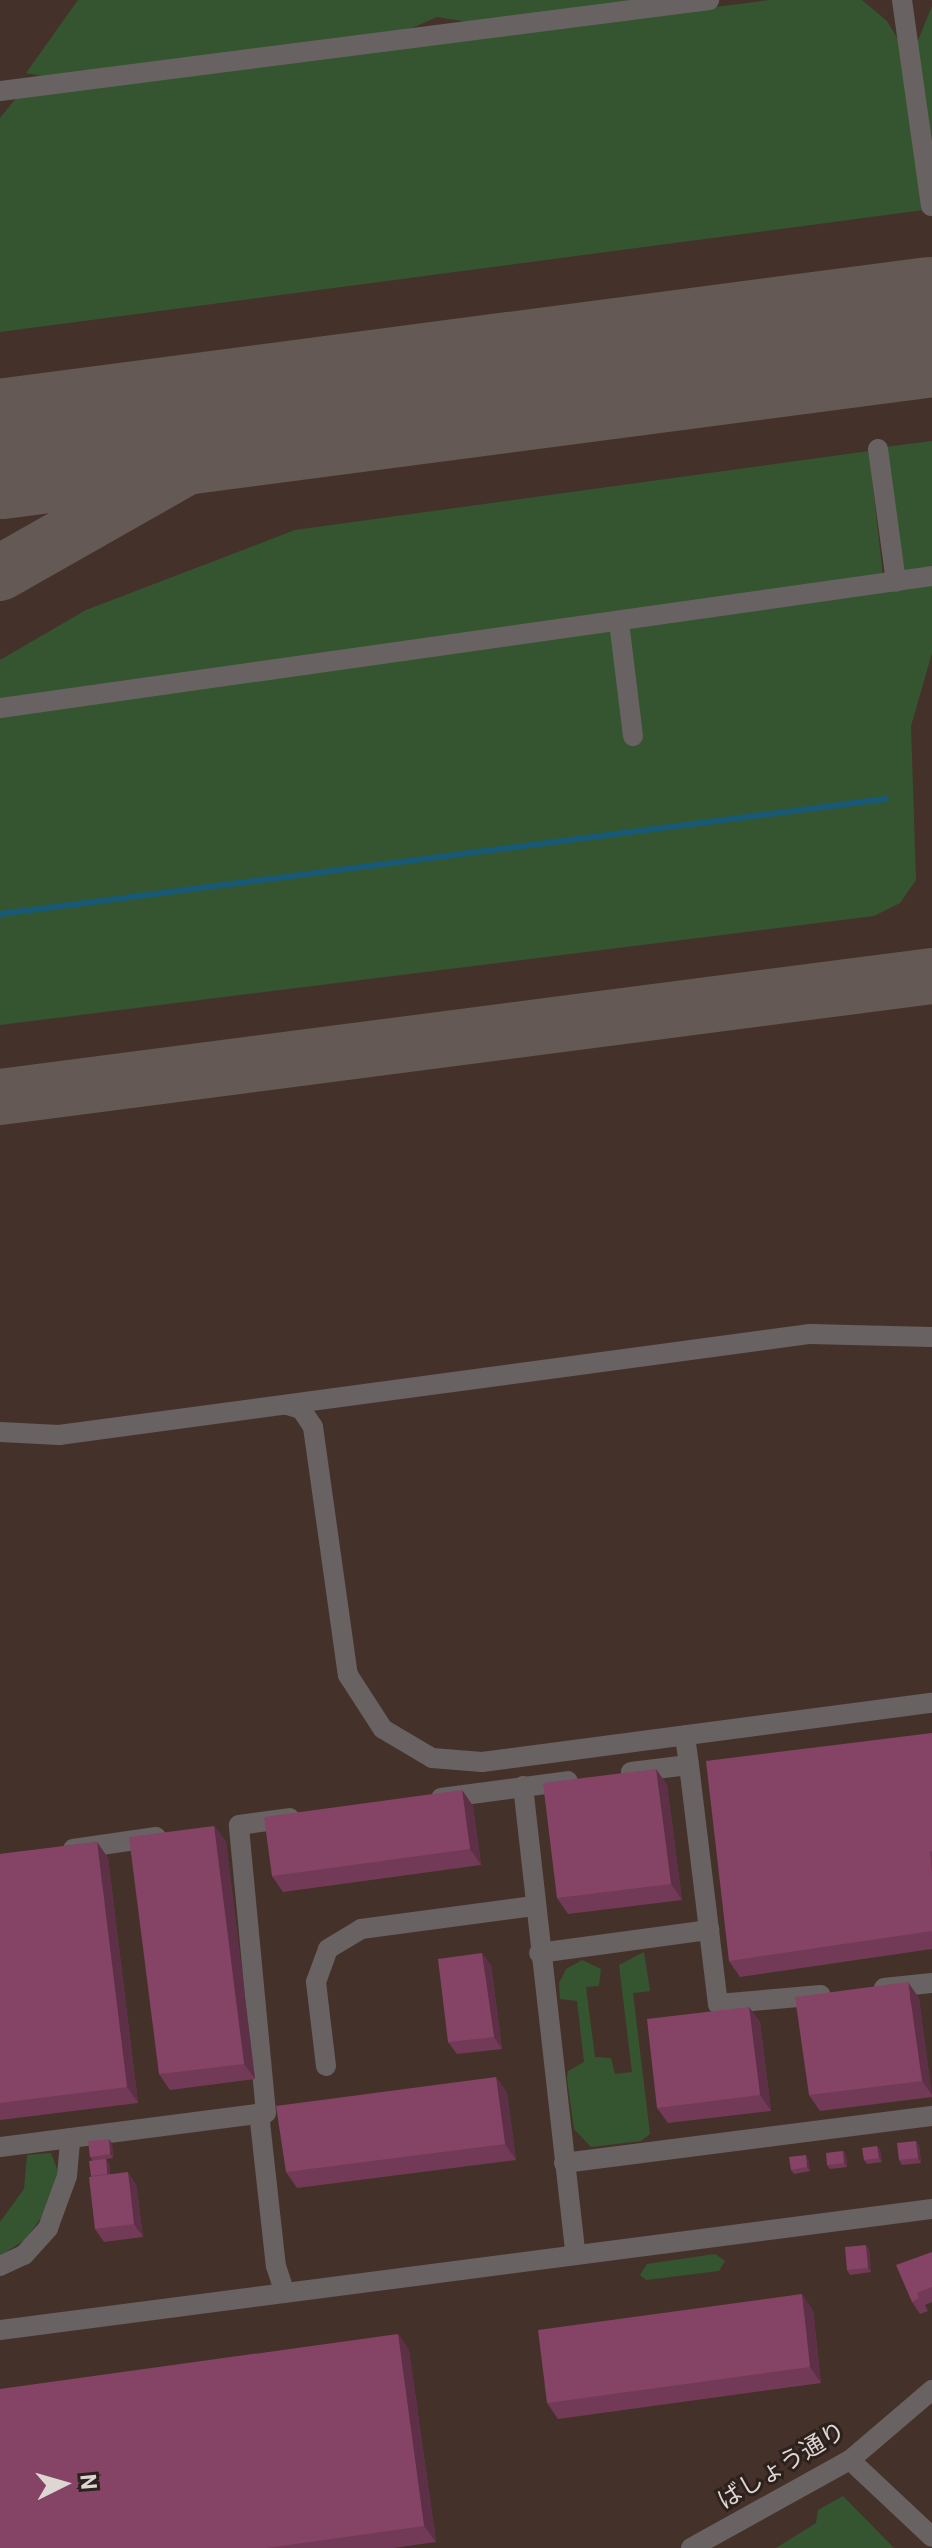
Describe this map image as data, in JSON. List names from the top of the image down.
{
  "streets": {
    "lane": ["ばしょう通り"]
  },
  "north": "right"
}
